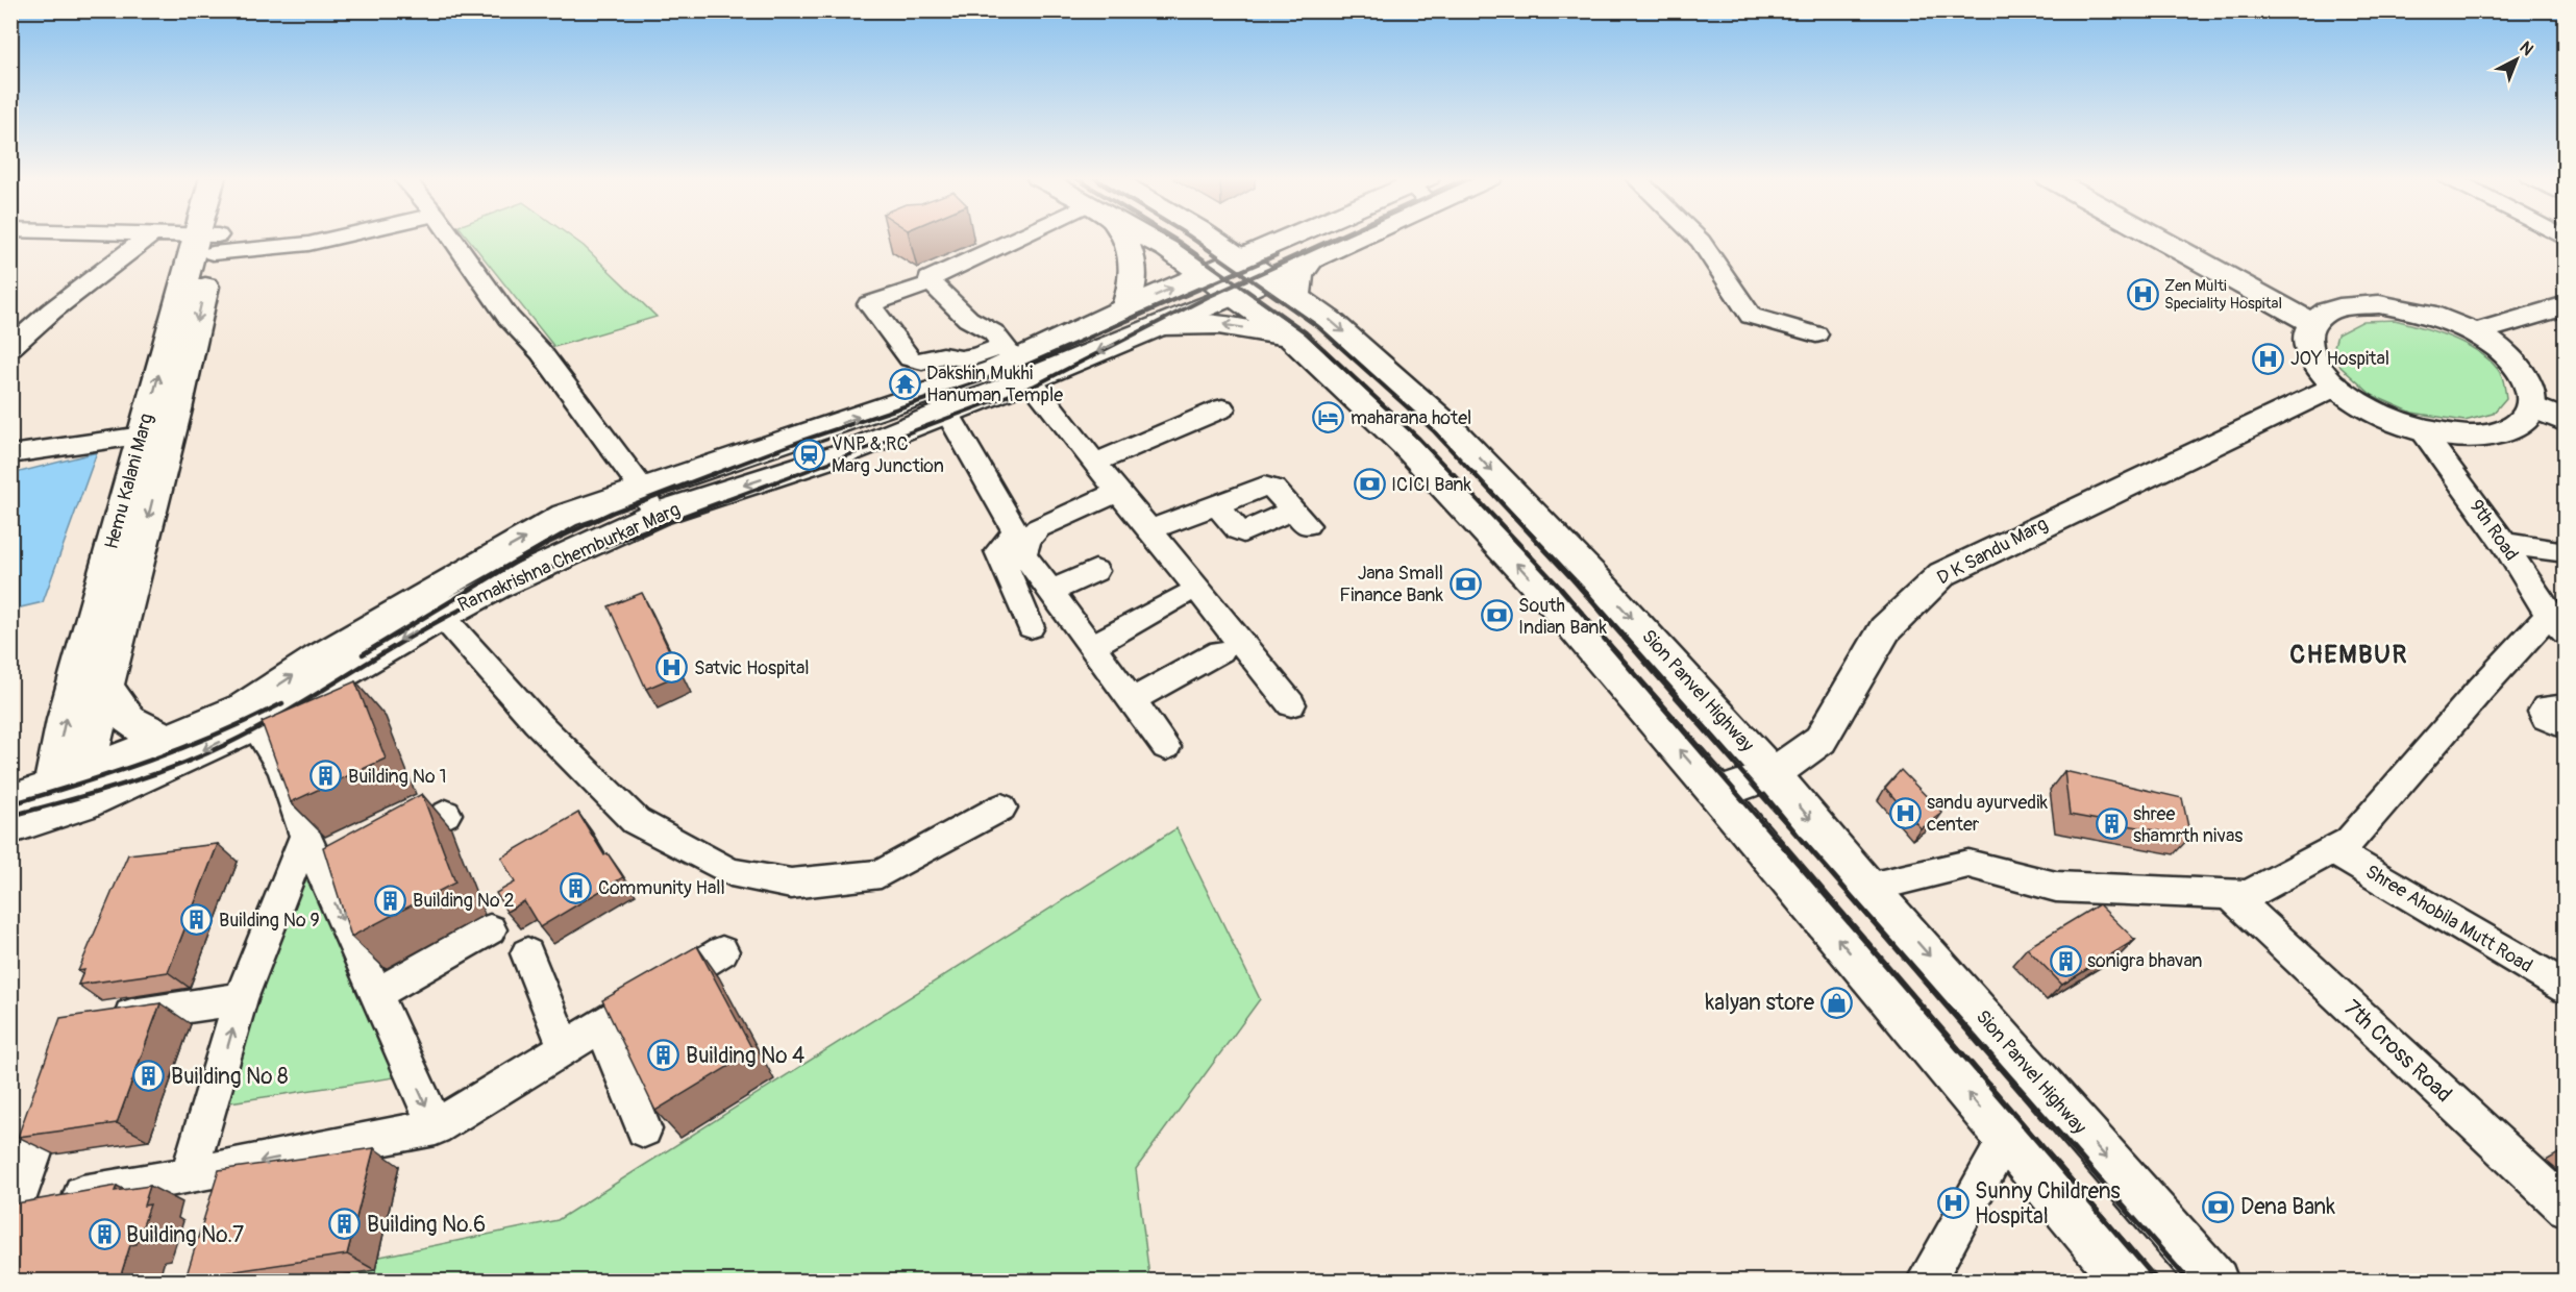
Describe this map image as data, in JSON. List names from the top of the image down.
{
  "streets": {
    "main road": [
      "Hemu Kalani Marg",
      "D K Sandu Marg",
      "Ramakrishna Chemburkar Marg",
      "Sion Panvel Highway"
    ],
    "street": ["9th Road", "Shree Ahobila Mutt Road", "7th Cross Road"]
  },
  "crossings": [
    ["Hemu Kalani Marg", "Ramakrishna Chemburkar Marg"],
    ["D K Sandu Marg", "Sion Panvel Highway"],
    ["Ramakrishna Chemburkar Marg", "Sion Panvel Highway"]
  ],
  "districts": ["CHEMBUR"],
  "places": {
    "hospital": [
      "Zen Multi Speciality Hospital",
      "JOY Hospital",
      "Satvic Hospital",
      "sandu ayurvedik center",
      "Sunny Childrens Hospital"
    ],
    "temple": ["Dakshin Mukhi Hanuman Temple"],
    "hotel": ["maharana hotel"],
    "station": ["VNP & RC Marg Junction"],
    "bank": [
      "ICICI Bank",
      "Jana Small Finance Bank",
      "South Indian Bank",
      "Dena Bank"
    ],
    "building": [
      "Building No 1",
      "shree shamrth nivas",
      "Community Hall",
      "Building No 2",
      "Building No 9",
      "sonigra bhavan",
      "Building No 4",
      "Building No 8",
      "Building No.6",
      "Building No.7"
    ],
    "shop": ["kalyan store"]
  },
  "north": "top right"
}
